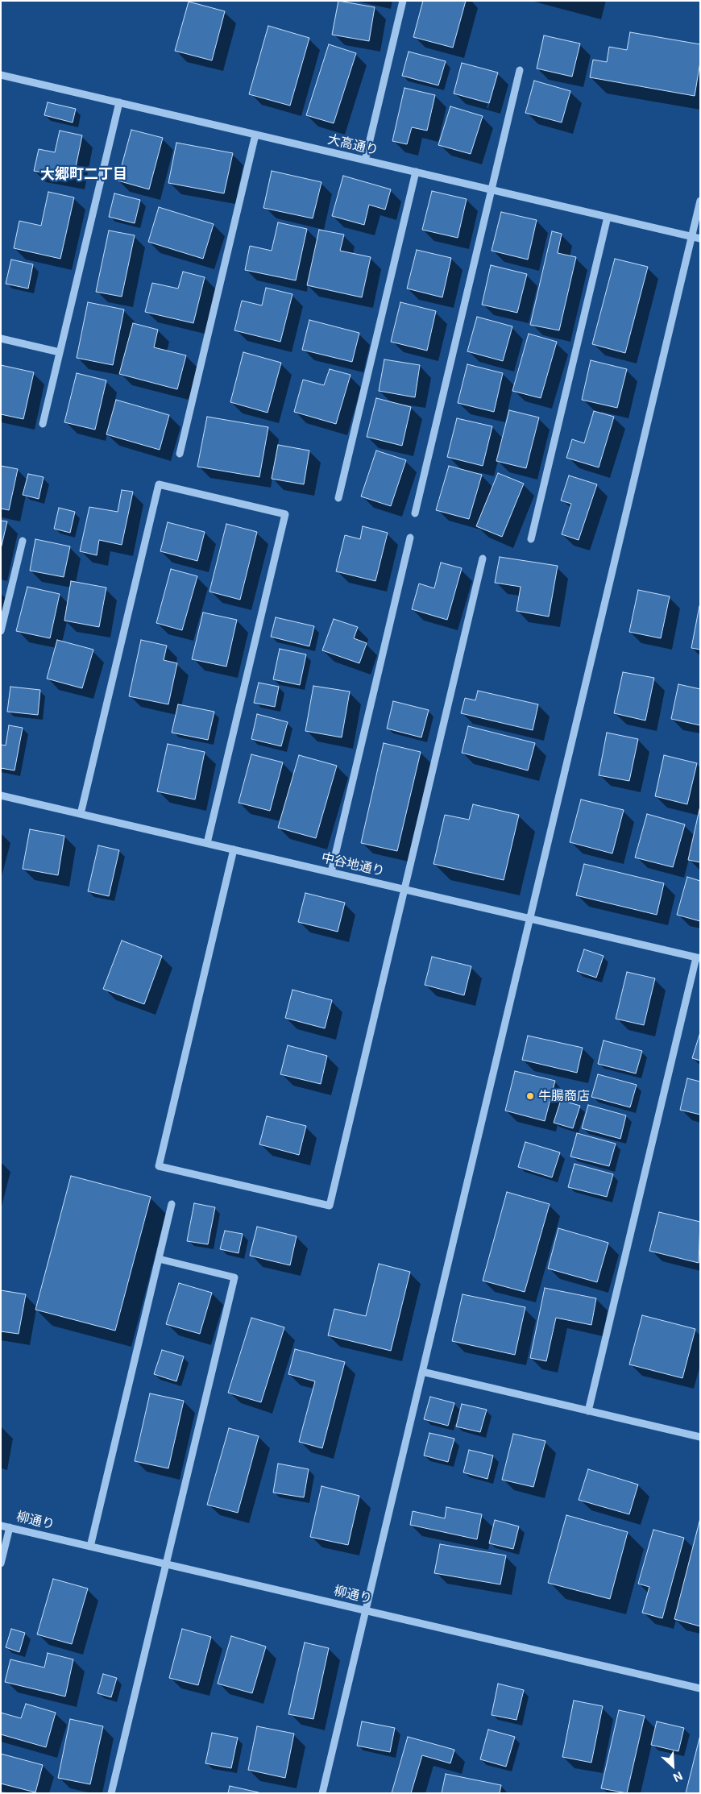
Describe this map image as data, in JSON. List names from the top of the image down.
{
  "streets": {
    "street": ["大高通り", "中谷地通り", "柳通り"]
  },
  "districts": ["大郷町二丁目"],
  "places": ["牛腸商店"],
  "north": "bottom right"
}
